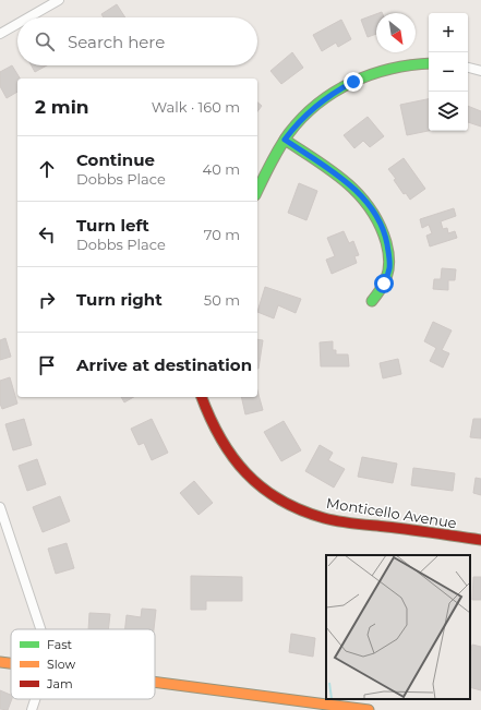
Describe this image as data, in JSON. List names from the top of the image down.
{
  "streets": {
    "street": ["Monticello Avenue"]
  },
  "legend": ["Fast", "Slow", "Jam"],
  "north": "bottom right",
  "page": {
    "map_buttons": ["+", "−"],
    "search": "Search here",
    "heading": ["2 min", "Walk · 160 m"],
    "list": [
      ["Continue", "Dobbs Place", "40 m"],
      ["Turn left", "Dobbs Place", "70 m"],
      ["Turn right", "50 m"],
      "Arrive at destination"
    ]
  }
}
